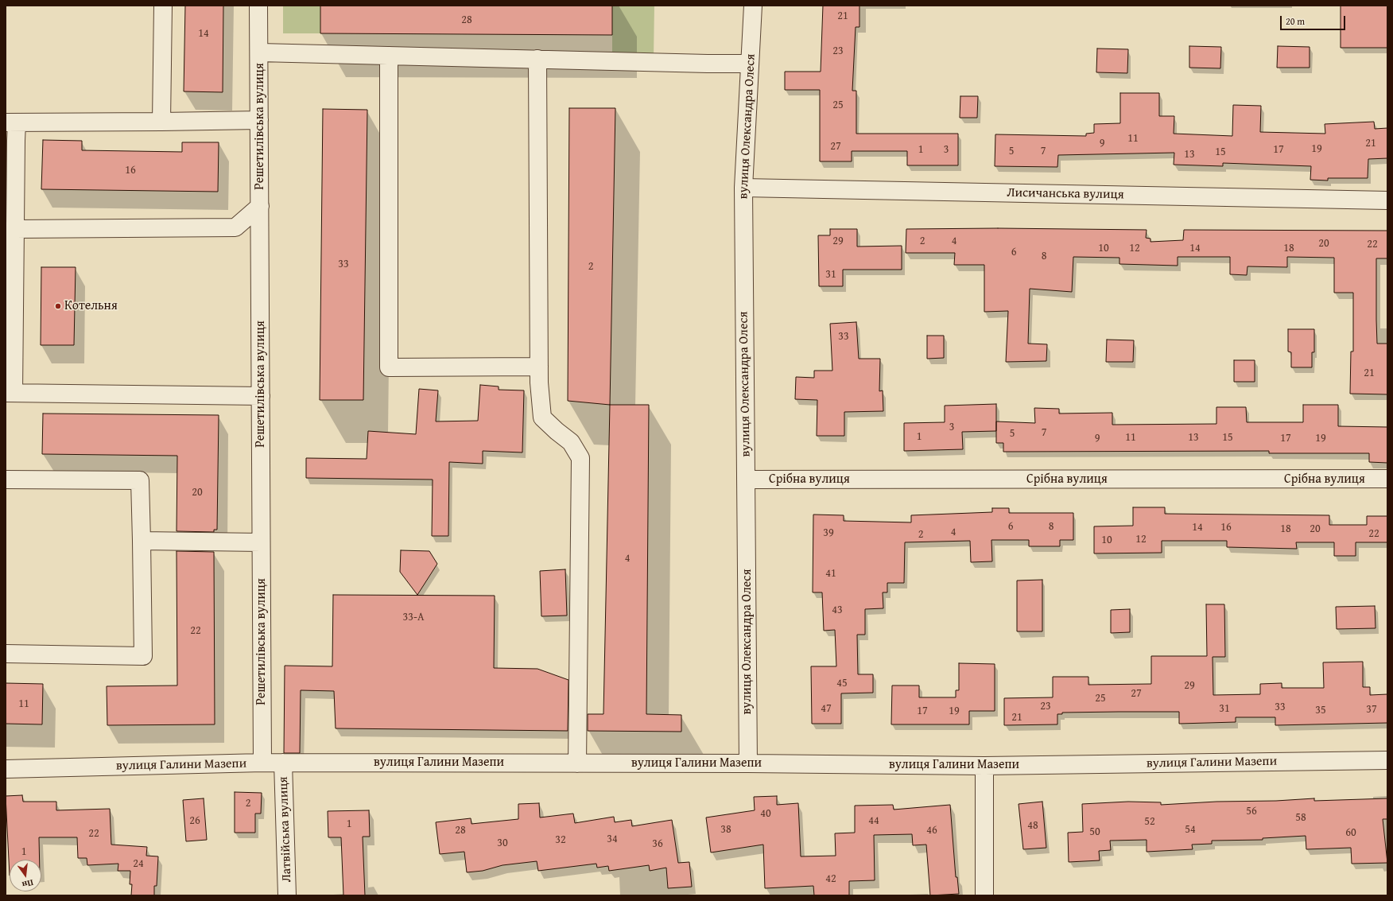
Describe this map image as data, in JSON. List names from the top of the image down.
{
  "streets": {
    "street": [
      "Решетилівська вулиця",
      "вулиця Олександра Олеся",
      "Лисичанська вулиця",
      "Срібна вулиця",
      "вулиця Галини Мазепи",
      "Латвійська вулиця"
    ]
  },
  "crossings": [
    ["Решетилівська вулиця", "вулиця Галини Мазепи"],
    ["вулиця Олександра Олеся", "Лисичанська вулиця"],
    ["вулиця Олександра Олеся", "Срібна вулиця"],
    ["вулиця Олександра Олеся", "вулиця Галини Мазепи"],
    ["вулиця Галини Мазепи", "Латвійська вулиця"]
  ],
  "places": ["Котельня"],
  "house_numbers": [
    "21",
    "28",
    "14",
    "23",
    "25",
    "11",
    "9",
    "21",
    "27",
    "19",
    "1",
    "3",
    "17",
    "5",
    "7",
    "15",
    "13",
    "16",
    "29",
    "2",
    "4",
    "20",
    "22",
    "10",
    "12",
    "14",
    "18",
    "6",
    "8",
    "33",
    "2",
    "31",
    "33",
    "21",
    "3",
    "7",
    "5",
    "1",
    "11",
    "13",
    "15",
    "9",
    "17",
    "19",
    "20",
    "6",
    "8",
    "14",
    "16",
    "18",
    "20",
    "4",
    "39",
    "22",
    "2",
    "12",
    "10",
    "4",
    "41",
    "43",
    "33-А",
    "22",
    "45",
    "29",
    "27",
    "25",
    "11",
    "23",
    "33",
    "47",
    "31",
    "37",
    "35",
    "17",
    "19",
    "21",
    "2",
    "56",
    "40",
    "58",
    "26",
    "44",
    "52",
    "1",
    "48",
    "38",
    "54",
    "28",
    "46",
    "50",
    "60",
    "22",
    "34",
    "32",
    "30",
    "36",
    "1",
    "24",
    "42"
  ],
  "scale_bar": "20 m",
  "north": "bottom"
}
